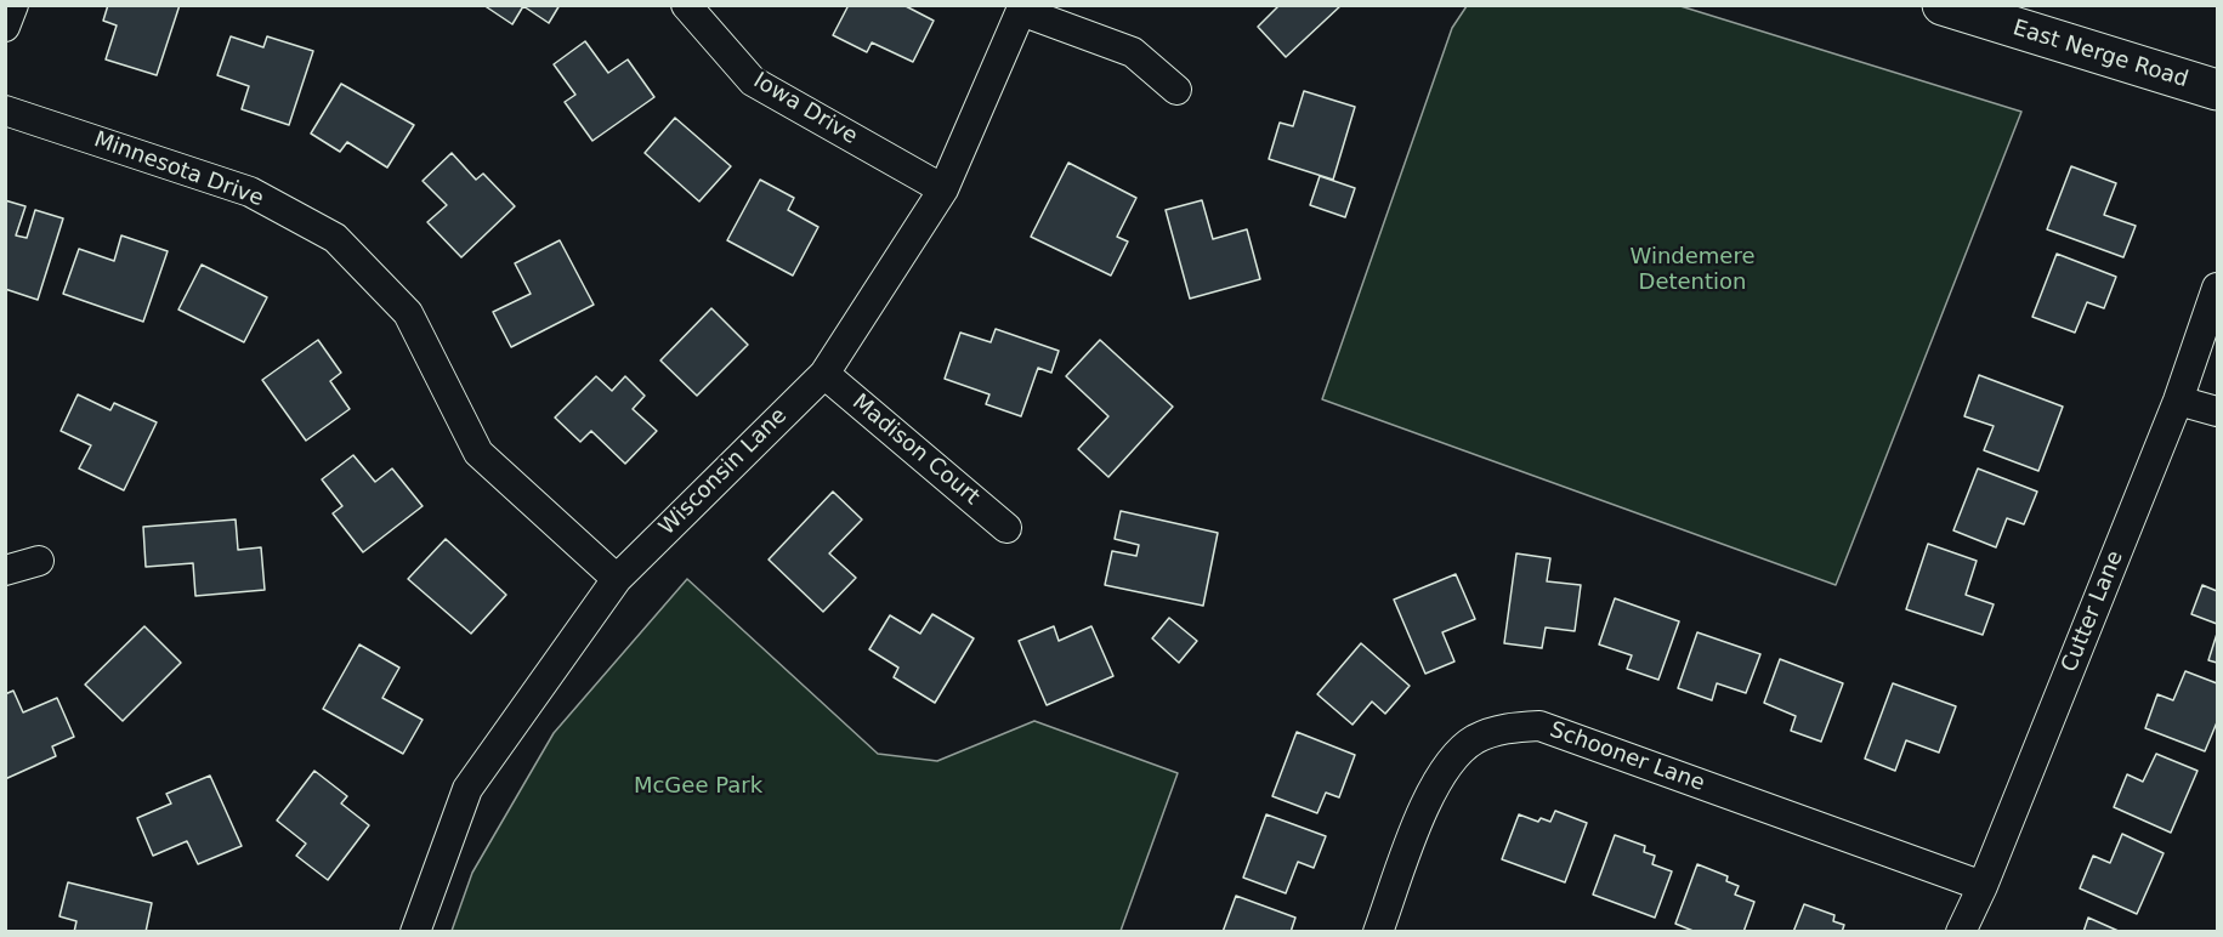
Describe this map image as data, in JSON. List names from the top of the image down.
{
  "streets": {
    "main road": ["East Nerge Road"],
    "street": [
      "Iowa Drive",
      "Minnesota Drive",
      "Madison Court",
      "Wisconsin Lane",
      "Cutter Lane",
      "Schooner Lane"
    ]
  },
  "crossings": [
    ["Iowa Drive", "Wisconsin Lane"],
    ["Minnesota Drive", "Wisconsin Lane"],
    ["Madison Court", "Wisconsin Lane"],
    ["Cutter Lane", "Schooner Lane"]
  ],
  "parks": ["Windemere Detention", "McGee Park"]
}
